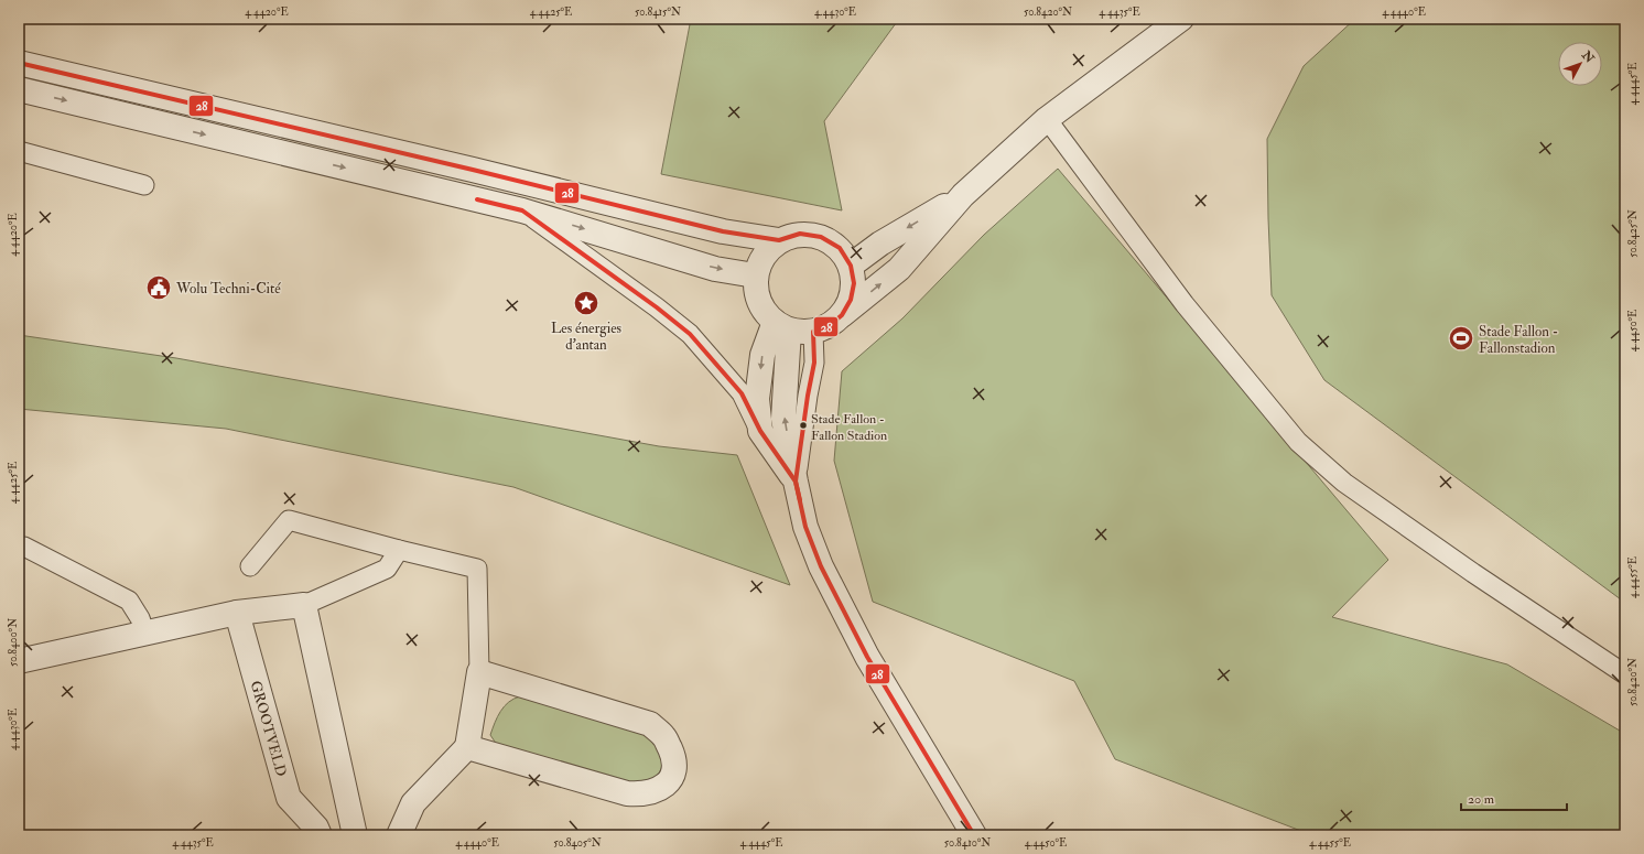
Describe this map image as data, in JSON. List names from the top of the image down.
{
  "streets": {
    "street": ["GROOTVELD"]
  },
  "places": {
    "public building": ["Wolu Techni-Cité"],
    "place": ["Les énergies d'antan"],
    "sports": ["Stade Fallon - Fallonstadion"],
    "other": ["Stade Fallon - Fallon Stadion"]
  },
  "lines": ["transit line 28"],
  "scale_bar": "20 m",
  "north": "top right",
  "coordinates": [
    "4.4420°E",
    "4.4425°E",
    "50.8415°N",
    "4.4430°E",
    "50.8420°N",
    "4.4435°E",
    "4.4440°E",
    "4.4445°E",
    "50.8425°N",
    "4.4450°E",
    "4.4455°E",
    "50.8400°N",
    "50.8405°N",
    "50.8410°N"
  ]
}
